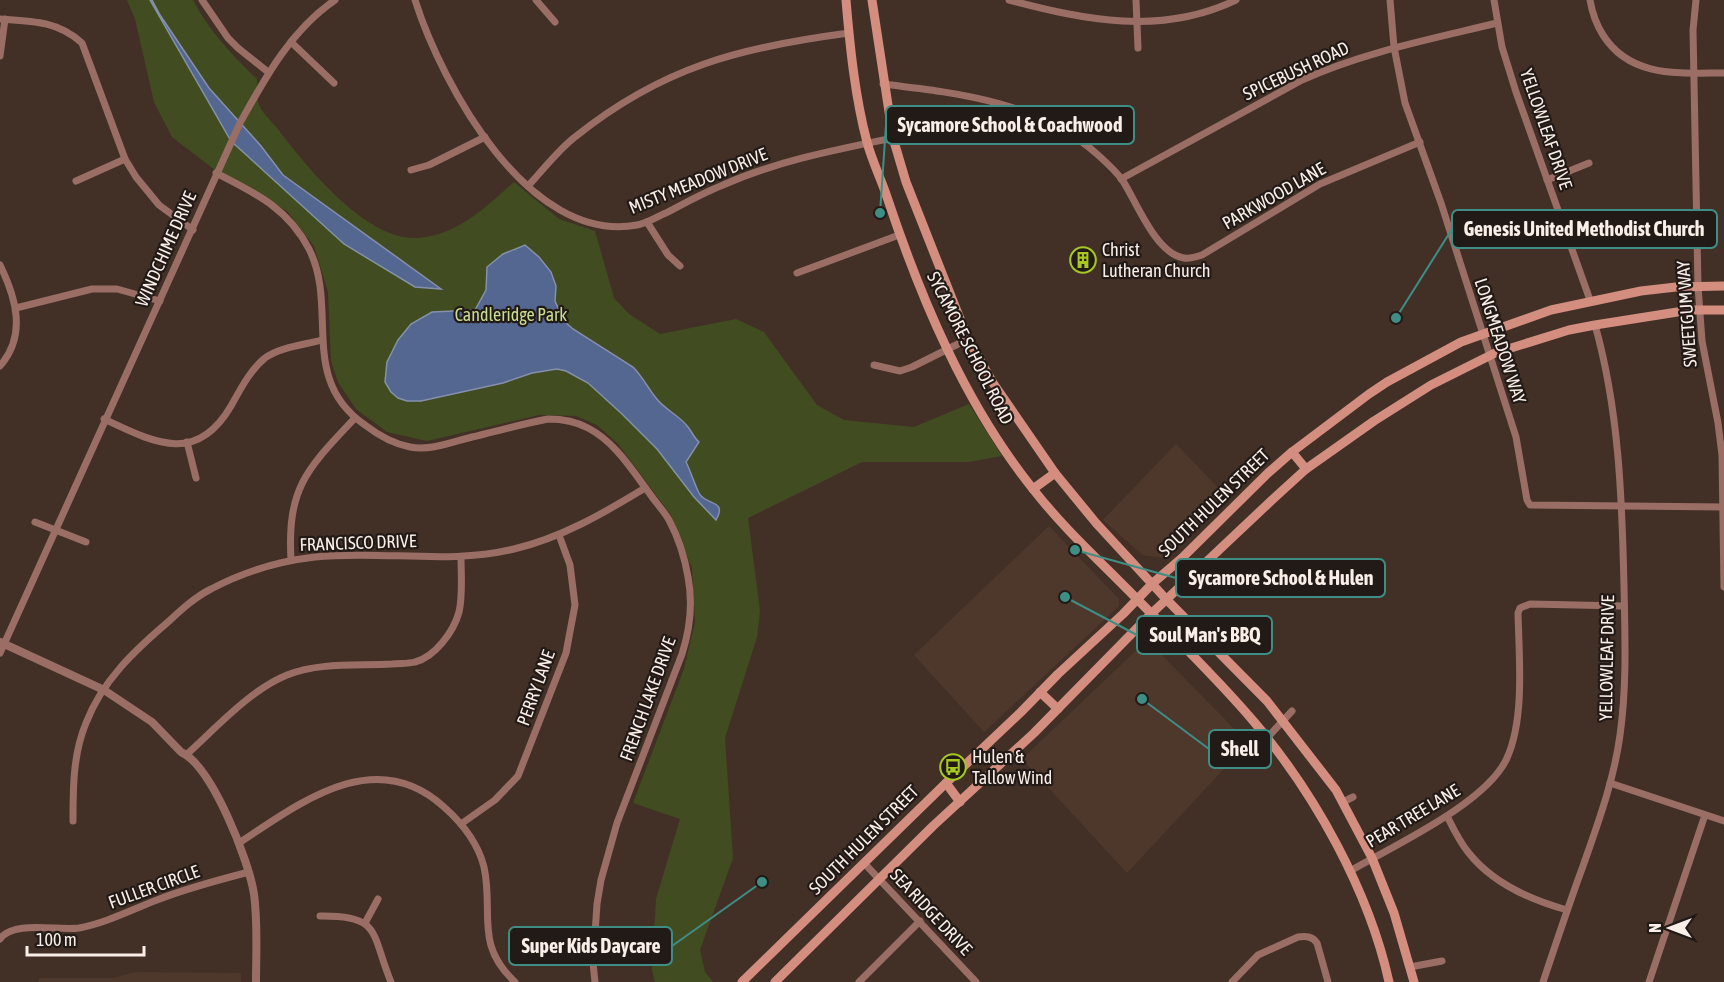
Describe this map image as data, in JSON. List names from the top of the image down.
{
  "streets": {
    "main road": ["SYCAMORE SCHOOL ROAD", "SOUTH HULEN STREET"],
    "street": [
      "SPICEBUSH ROAD",
      "YELLOWLEAF DRIVE",
      "MISTY MEADOW DRIVE",
      "PARKWOOD LANE",
      "WINDCHIME DRIVE",
      "SWEETGUM WAY",
      "LONGMEADOW WAY",
      "FRANCISCO DRIVE",
      "PERRY LANE",
      "FRENCH LAKE DRIVE",
      "PEAR TREE LANE",
      "FULLER CIRCLE",
      "SEA RIDGE DRIVE"
    ]
  },
  "crossings": [
    ["SPICEBUSH ROAD", "YELLOWLEAF DRIVE"],
    ["SPICEBUSH ROAD", "PARKWOOD LANE"],
    ["SPICEBUSH ROAD", "LONGMEADOW WAY"],
    ["YELLOWLEAF DRIVE", "LONGMEADOW WAY"],
    ["YELLOWLEAF DRIVE", "SOUTH HULEN STREET"],
    ["YELLOWLEAF DRIVE", "PEAR TREE LANE"],
    ["MISTY MEADOW DRIVE", "SYCAMORE SCHOOL ROAD"],
    ["PARKWOOD LANE", "LONGMEADOW WAY"],
    ["PARKWOOD LANE", "SYCAMORE SCHOOL ROAD"],
    ["WINDCHIME DRIVE", "FRENCH LAKE DRIVE"],
    ["SWEETGUM WAY", "LONGMEADOW WAY"],
    ["SWEETGUM WAY", "SOUTH HULEN STREET"],
    ["LONGMEADOW WAY", "SOUTH HULEN STREET"],
    ["SYCAMORE SCHOOL ROAD", "SOUTH HULEN STREET"],
    ["SYCAMORE SCHOOL ROAD", "PEAR TREE LANE"],
    ["SOUTH HULEN STREET", "SEA RIDGE DRIVE"],
    ["FRANCISCO DRIVE", "PERRY LANE"],
    ["FRANCISCO DRIVE", "FRENCH LAKE DRIVE"]
  ],
  "parks": ["Candleridge Park"],
  "places": {
    "other": [
      "Sycamore School & Coachwood",
      "Genesis United Methodist Church",
      "Sycamore School & Hulen",
      "Soul Man's BBQ",
      "Shell",
      "Super Kids Daycare"
    ],
    "building": ["Christ Lutheran Church"],
    "bus stop": ["Hulen & Tallow Wind"]
  },
  "scale_bar": "100 m",
  "north": "left"
}
